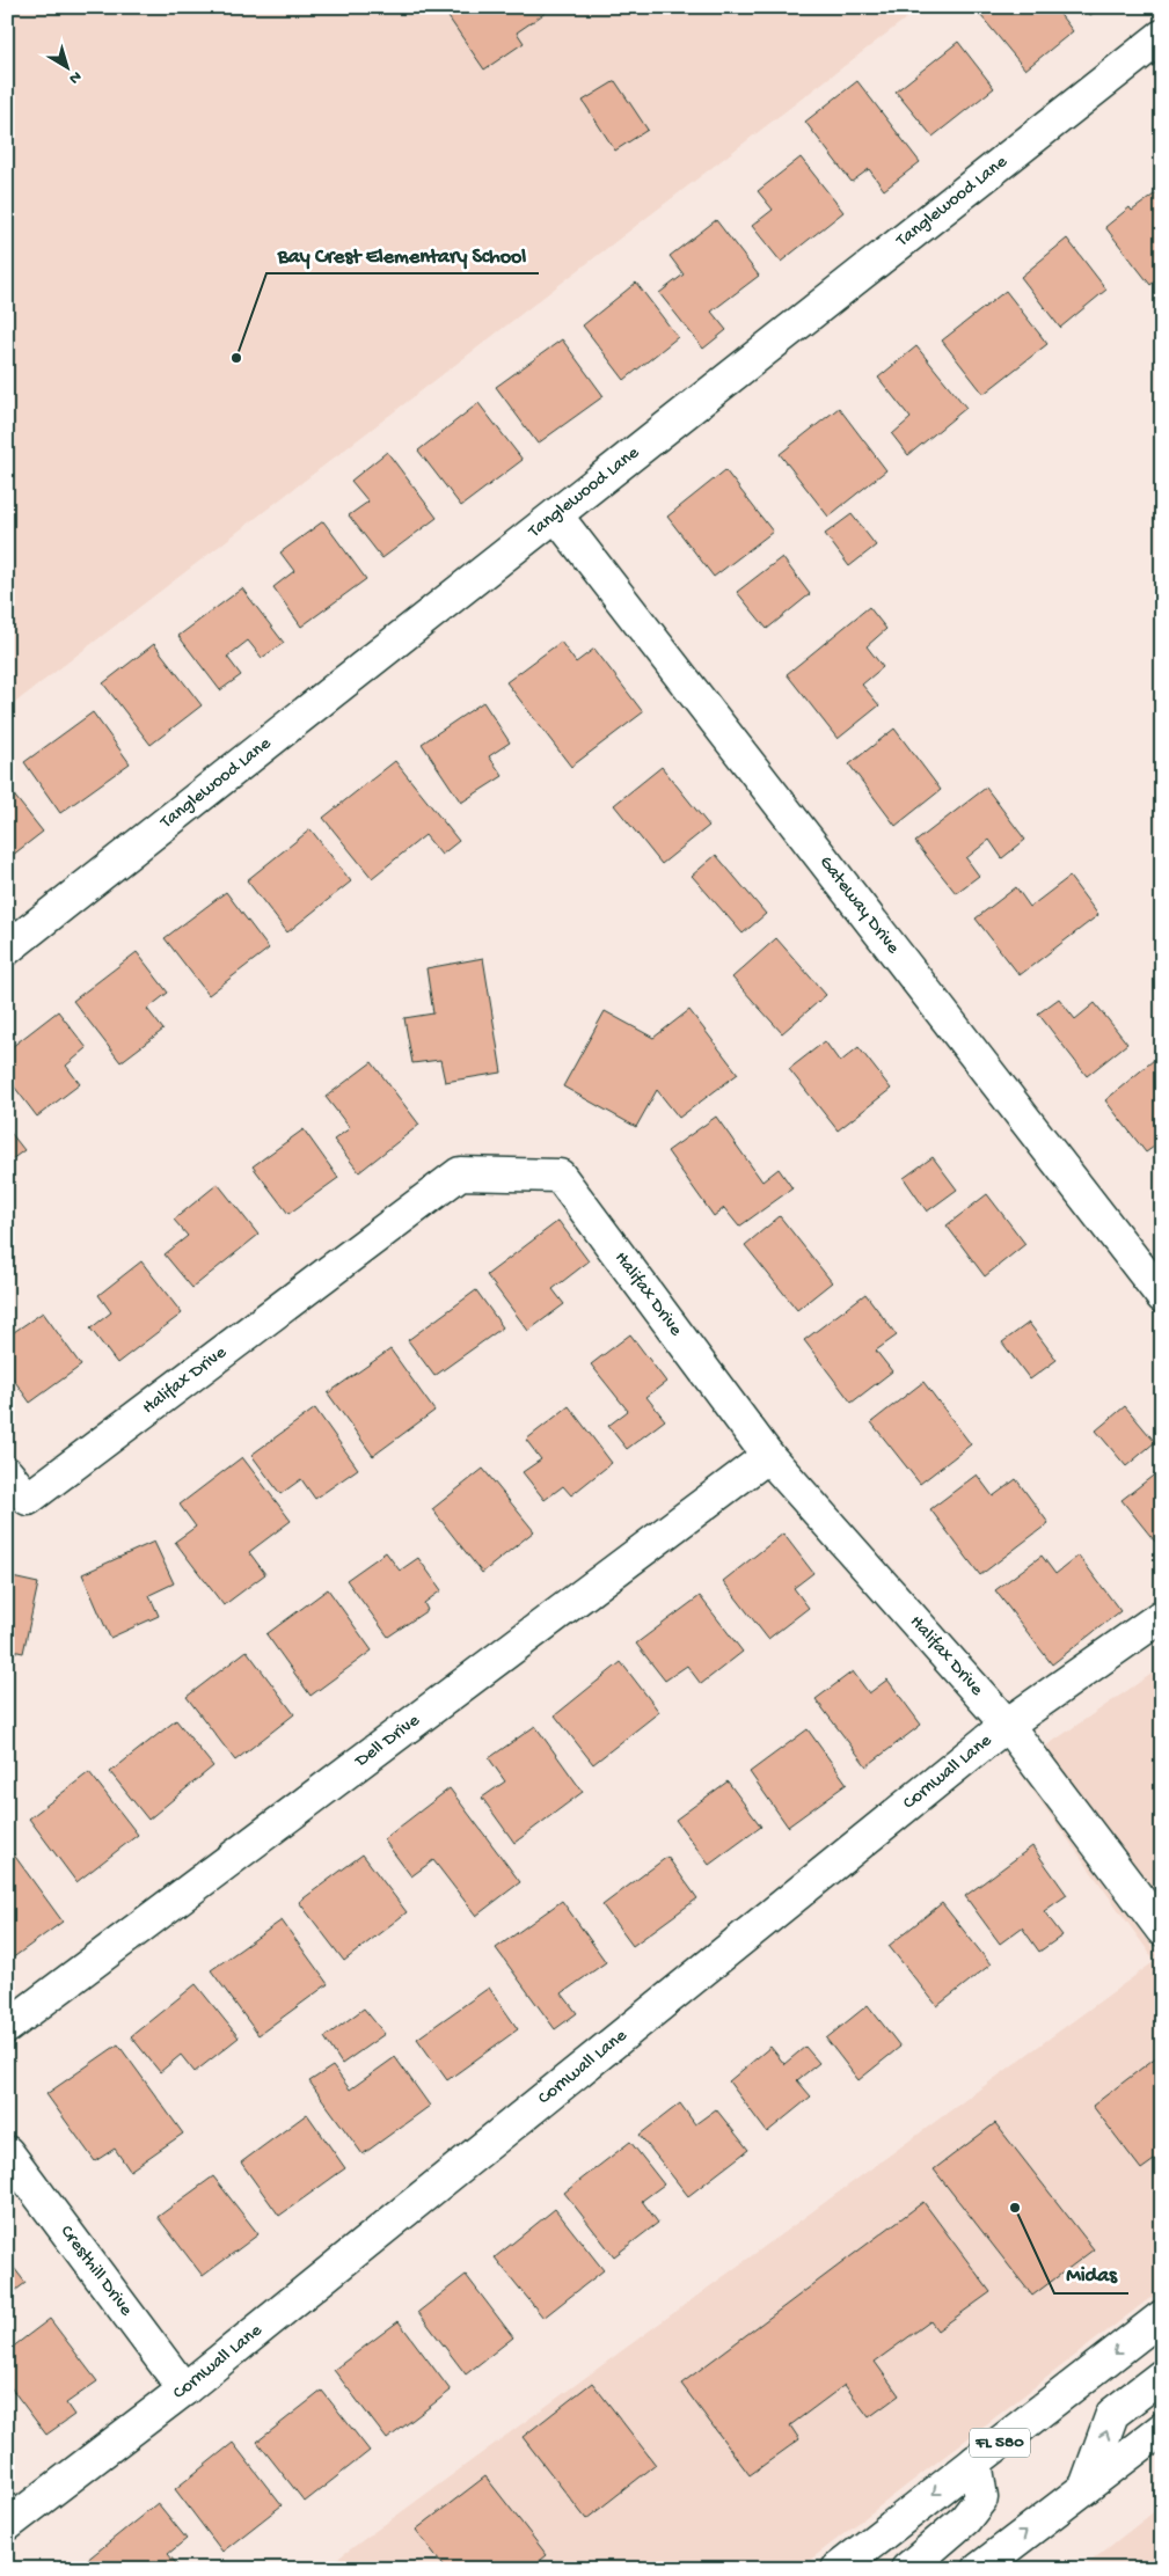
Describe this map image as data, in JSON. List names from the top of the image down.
{
  "streets": {
    "street": [
      "Tanglewood Lane",
      "Gateway Drive",
      "Halifax Drive",
      "Dell Drive",
      "Cornwall Lane",
      "Cresthill Drive",
      "FL 580"
    ]
  },
  "crossings": [
    ["Tanglewood Lane", "Gateway Drive"],
    ["Halifax Drive", "Dell Drive"],
    ["Halifax Drive", "Cornwall Lane"],
    ["Cornwall Lane", "Cresthill Drive"]
  ],
  "places": ["Bay Crest Elementary School", "Midas"],
  "north": "bottom right"
}
